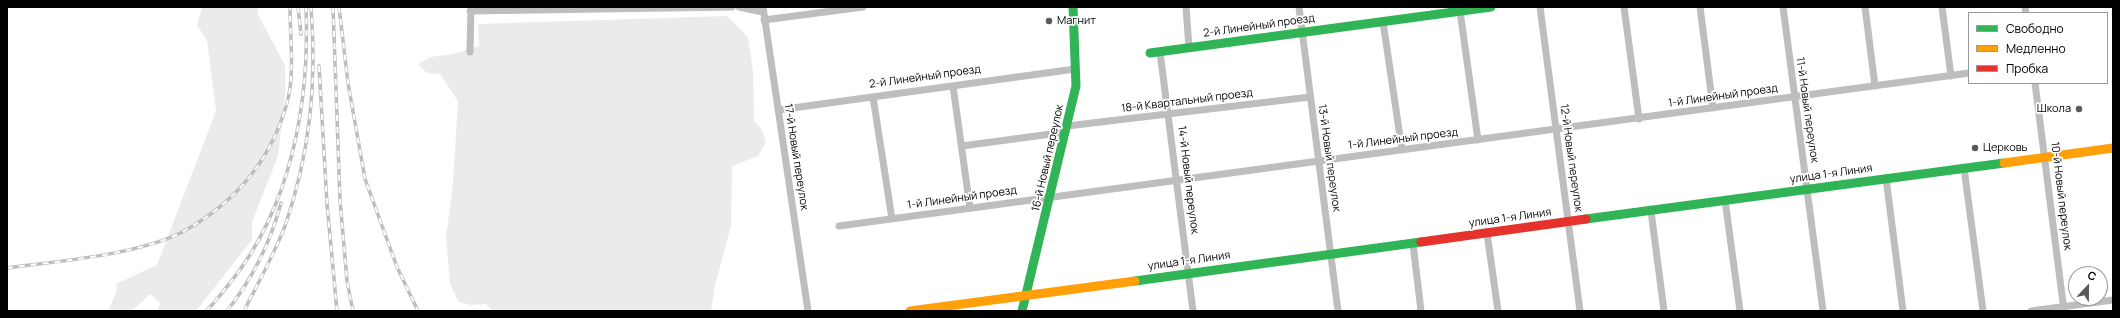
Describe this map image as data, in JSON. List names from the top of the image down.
{
  "streets": {
    "street": [
      "2-й Линейный проезд",
      "1-й Линейный проезд",
      "18-й Квартальный проезд",
      "11-й Новый переулок",
      "17-й Новый переулок",
      "16-й Новый переулок",
      "13-й Новый переулок",
      "12-й Новый переулок",
      "улица 1-я Линия",
      "14-й Новый переулок",
      "10-й Новый переулок"
    ]
  },
  "crossings": [
    ["2-й Линейный проезд", "17-й Новый переулок"],
    ["2-й Линейный проезд", "16-й Новый переулок"],
    ["2-й Линейный проезд", "13-й Новый переулок"],
    ["2-й Линейный проезд", "14-й Новый переулок"],
    ["1-й Линейный проезд", "11-й Новый переулок"],
    ["1-й Линейный проезд", "16-й Новый переулок"],
    ["1-й Линейный проезд", "13-й Новый переулок"],
    ["1-й Линейный проезд", "12-й Новый переулок"],
    ["1-й Линейный проезд", "14-й Новый переулок"],
    ["18-й Квартальный проезд", "16-й Новый переулок"],
    ["18-й Квартальный проезд", "13-й Новый переулок"],
    ["18-й Квартальный проезд", "14-й Новый переулок"],
    ["11-й Новый переулок", "улица 1-я Линия"],
    ["16-й Новый переулок", "улица 1-я Линия"],
    ["13-й Новый переулок", "улица 1-я Линия"],
    ["12-й Новый переулок", "улица 1-я Линия"],
    ["улица 1-я Линия", "14-й Новый переулок"],
    ["улица 1-я Линия", "10-й Новый переулок"]
  ],
  "places": ["Магнит", "Школа", "Церковь"],
  "legend": ["Свободно", "Медленно", "Пробка"],
  "north": "top"
}
